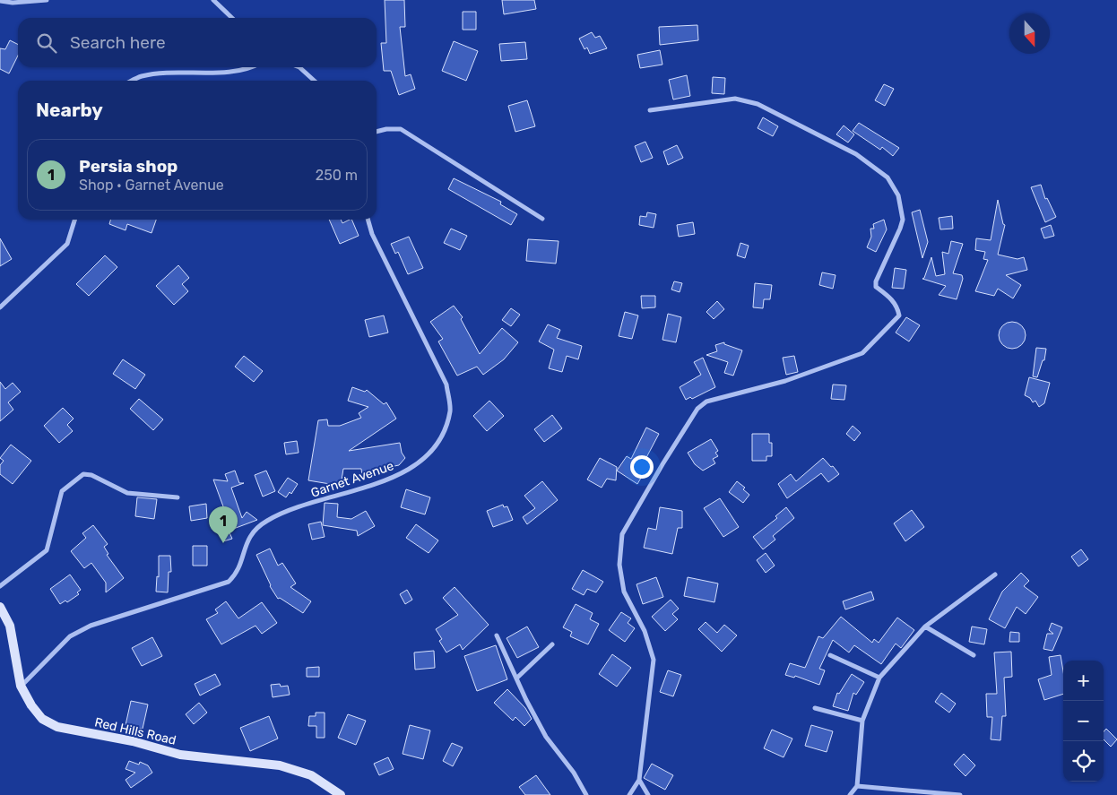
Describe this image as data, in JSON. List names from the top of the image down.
{
  "streets": {
    "main road": ["Red Hills Road"],
    "street": ["Garnet Avenue"]
  },
  "crossings": [
    ["Garnet Avenue", "Red Hills Road"]
  ],
  "north": "bottom",
  "page": {
    "search": "Search here",
    "heading": "Nearby",
    "list": [
      {
        "mark": "1",
        "name": "Persia shop",
        "note": "Shop · Garnet Avenue",
        "value": "250 m"
      }
    ],
    "pins": "1",
    "map_buttons": ["+", "−"]
  }
}
